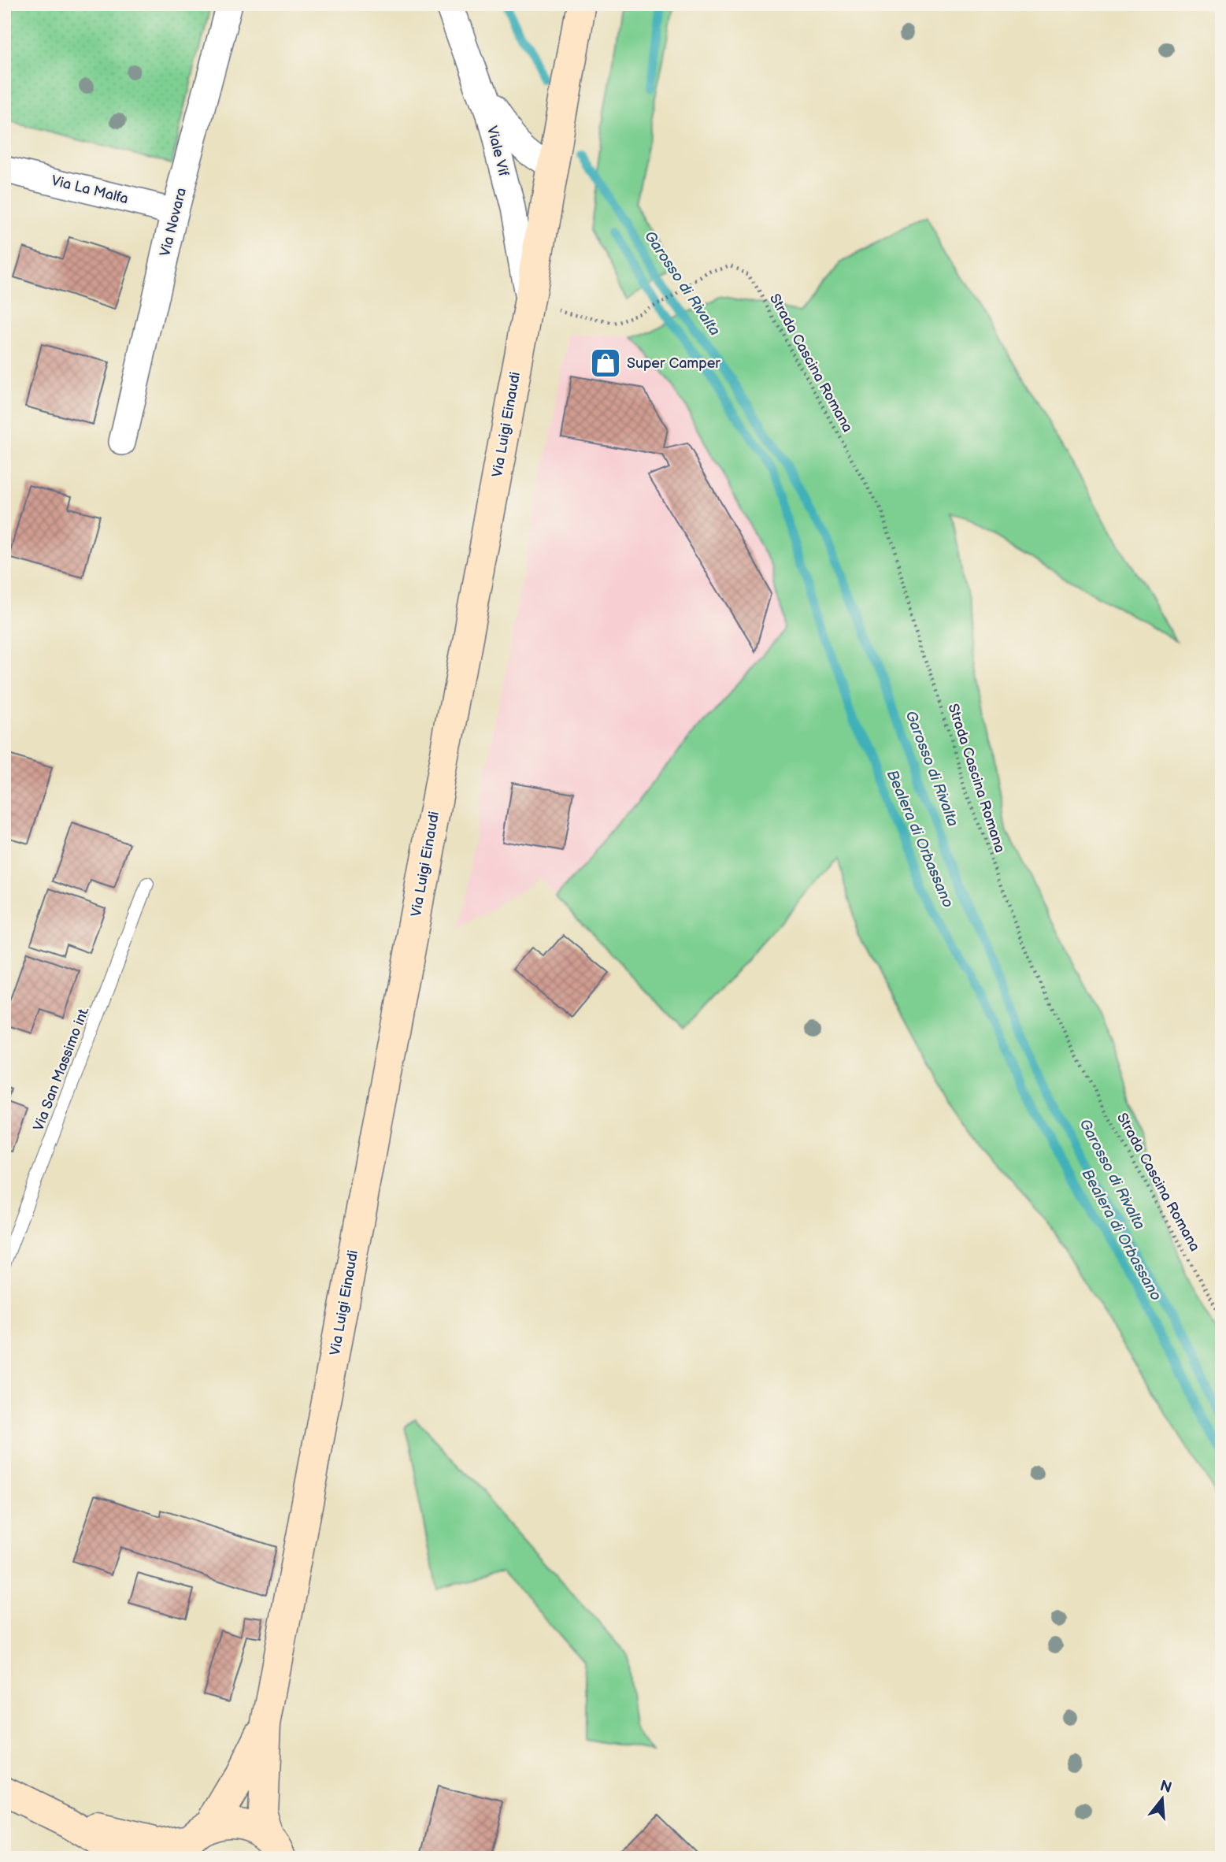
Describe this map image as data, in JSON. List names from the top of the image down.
{
  "streets": {
    "main road": ["Via Luigi Einaudi"],
    "street": ["Viale Vif", "Via La Malfa", "Via Novara"],
    "lane": ["Via San Massimo int."],
    "path": ["Strada Cascina Romana"]
  },
  "crossings": [
    ["Viale Vif", "Strada Cascina Romana"],
    ["Viale Vif", "Via Luigi Einaudi"],
    ["Via La Malfa", "Via Novara"],
    ["Strada Cascina Romana", "Via Luigi Einaudi"]
  ],
  "water": ["Garosso di Rivalta", "Bealera di Orbassano"],
  "places": {
    "shop": ["Super Camper"]
  },
  "north": "top"
}
